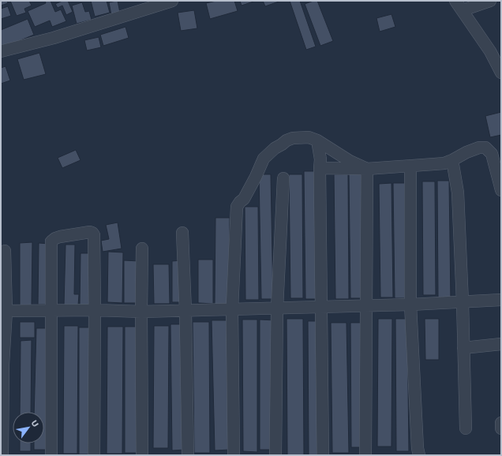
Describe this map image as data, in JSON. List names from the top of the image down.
{
  "north": "top right"
}
